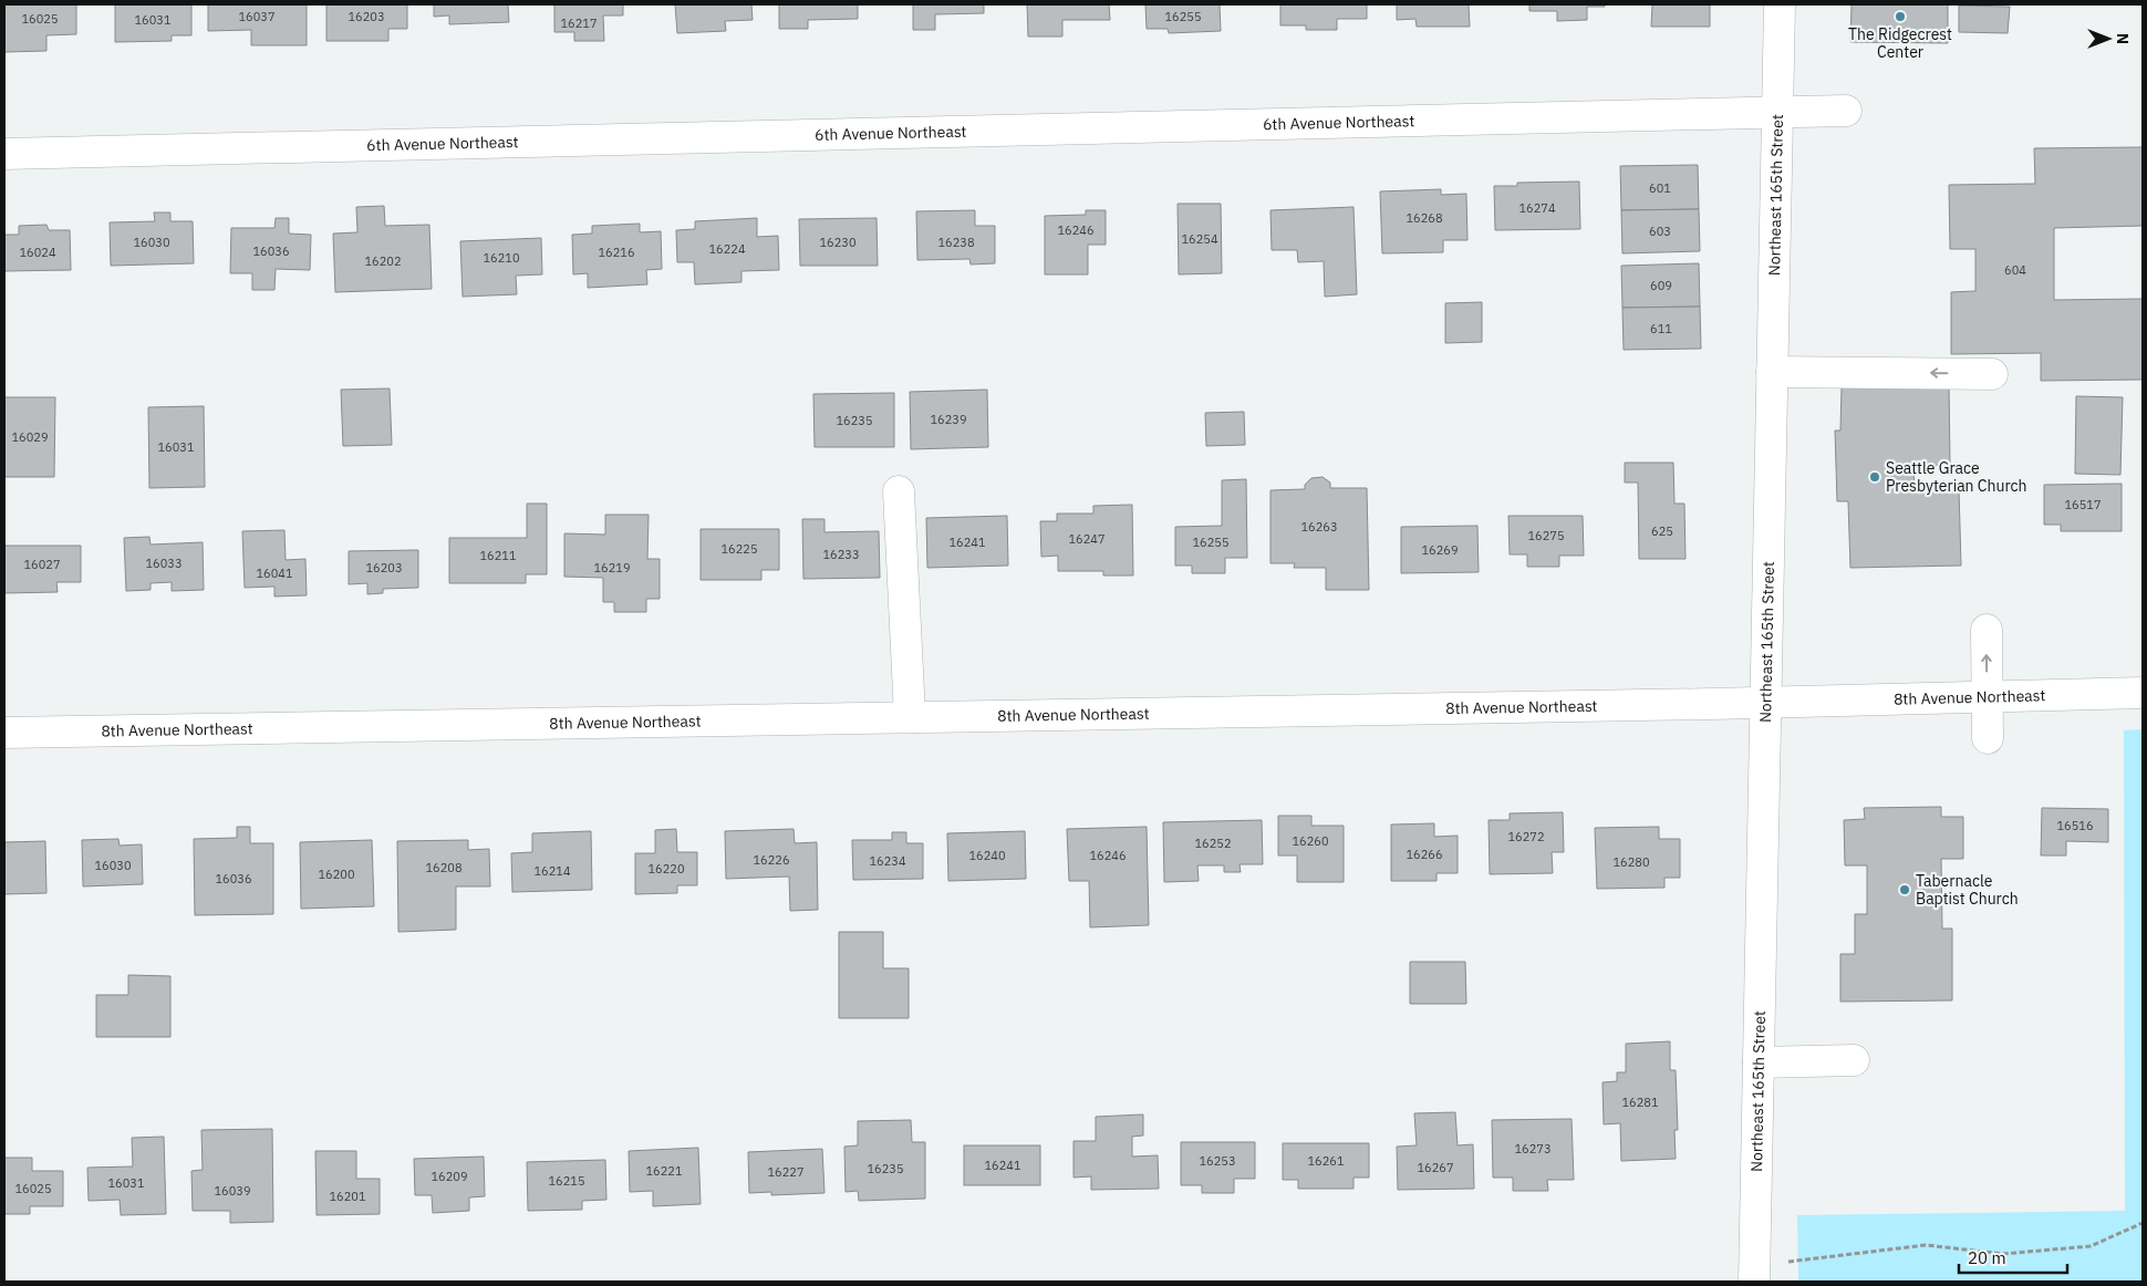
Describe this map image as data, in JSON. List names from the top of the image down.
{
  "streets": {
    "street": ["6th Avenue Northeast", "Northeast 165th Street", "8th Avenue Northeast"]
  },
  "crossings": [
    ["6th Avenue Northeast", "Northeast 165th Street"],
    ["Northeast 165th Street", "8th Avenue Northeast"]
  ],
  "places": ["The Ridgecrest Center", "Seattle Grace Presbyterian Church", "Tabernacle Baptist Church"],
  "house_numbers": [
    "16037",
    "16203",
    "16255",
    "16025",
    "16031",
    "16217",
    "601",
    "16274",
    "16268",
    "16246",
    "603",
    "16254",
    "16030",
    "16230",
    "16238",
    "16224",
    "16036",
    "16024",
    "16216",
    "16210",
    "16202",
    "604",
    "609",
    "611",
    "16239",
    "16235",
    "16029",
    "16031",
    "16517",
    "16263",
    "625",
    "16275",
    "16247",
    "16241",
    "16255",
    "16225",
    "16269",
    "16233",
    "16211",
    "16033",
    "16027",
    "16203",
    "16219",
    "16041",
    "16516",
    "16272",
    "16260",
    "16252",
    "16266",
    "16240",
    "16246",
    "16226",
    "16234",
    "16280",
    "16030",
    "16208",
    "16220",
    "16214",
    "16200",
    "16036",
    "16281",
    "16273",
    "16253",
    "16261",
    "16241",
    "16267",
    "16235",
    "16221",
    "16227",
    "16209",
    "16215",
    "16031",
    "16025",
    "16039",
    "16201"
  ],
  "scale_bar": "20 m",
  "north": "right"
}
